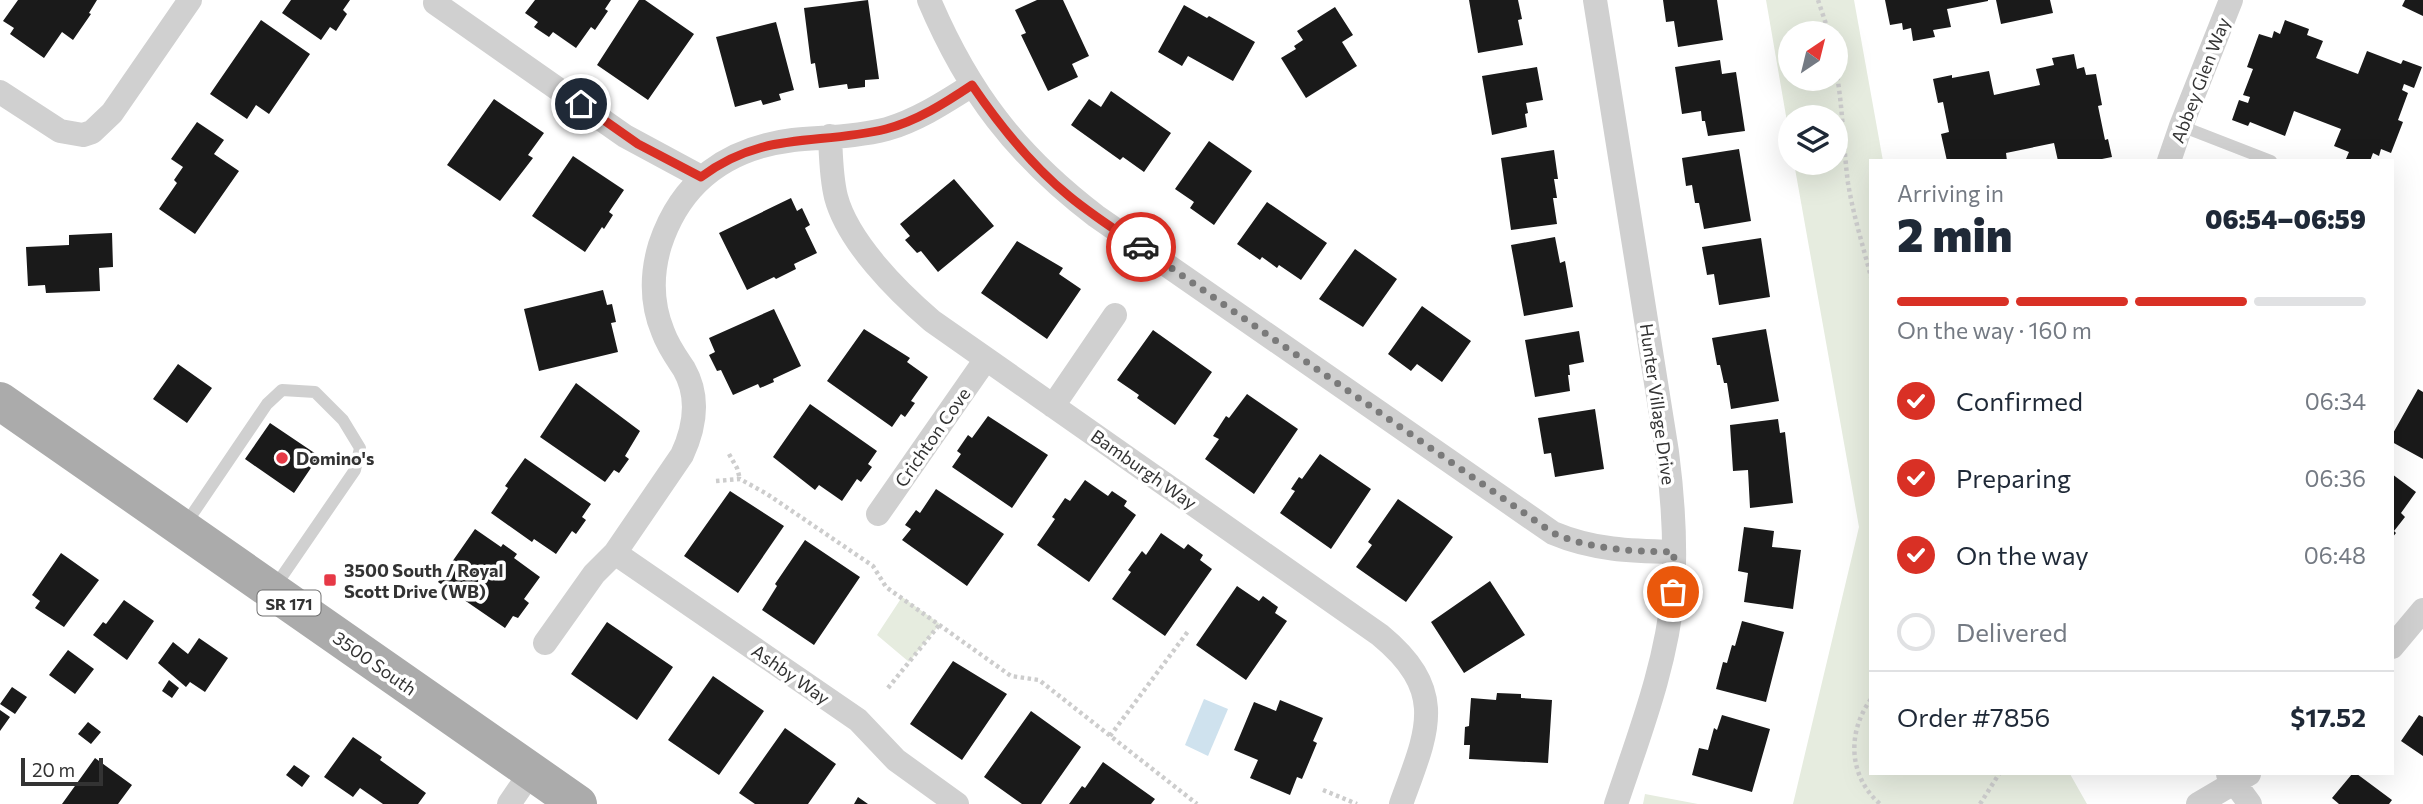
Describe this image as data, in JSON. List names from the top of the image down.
{
  "streets": {
    "main road": ["SR 171", "3500 South"],
    "street": [
      "Abbey Glen Way",
      "Hunter Village Drive",
      "Crichton Cove",
      "Bamburgh Way",
      "Ashby Way"
    ]
  },
  "crossings": [
    ["Crichton Cove", "Bamburgh Way"]
  ],
  "places": {
    "other": ["Domino's"],
    "transit": ["3500 South / Royal Scott Drive (WB)"]
  },
  "scale_bar": "20 m",
  "north": "top right",
  "page": {
    "heading": ["2 min", "Arriving in", "06:54–06:59"],
    "panel": ["Order #7856", "$17.52"],
    "bar": "On the way · 160 m",
    "list": [
      ["Confirmed", "06:34"],
      ["Preparing", "06:36"],
      ["On the way", "06:48"],
      "Delivered"
    ],
    "scale": "20 m"
  }
}
